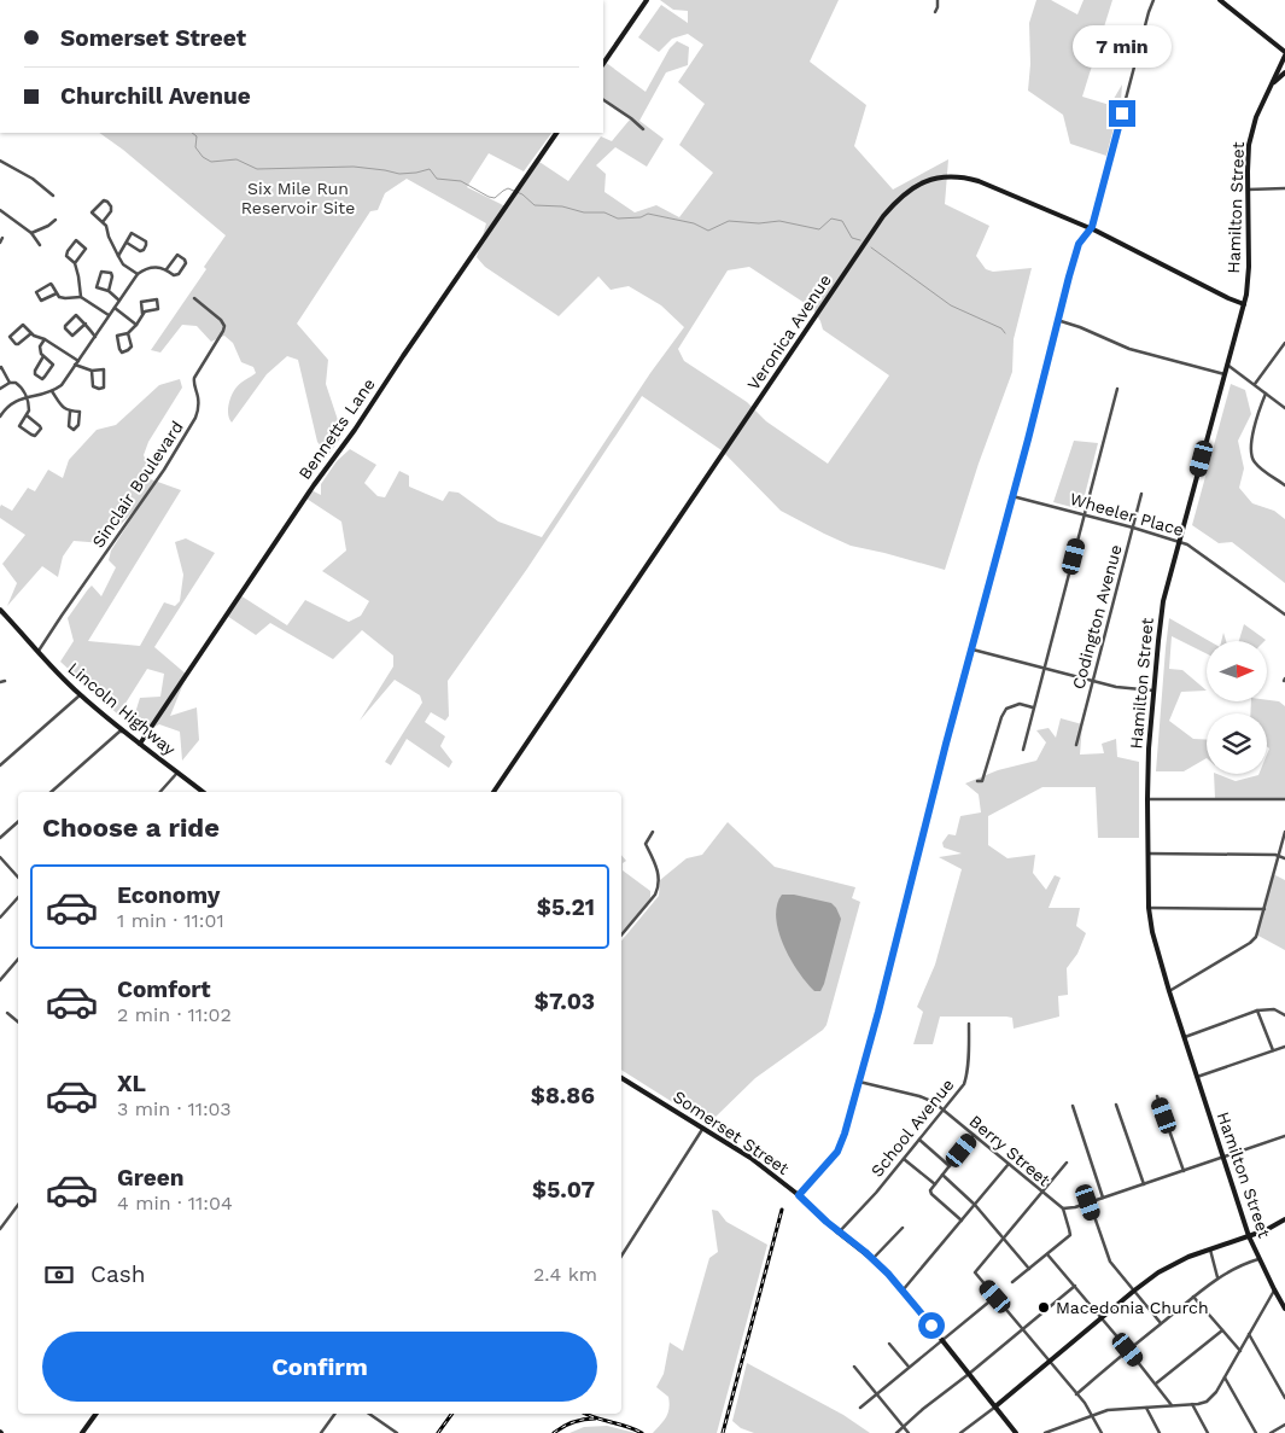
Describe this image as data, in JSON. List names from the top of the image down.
{
  "streets": {
    "main road": [
      "Hamilton Street",
      "Veronica Avenue",
      "Bennetts Lane",
      "Lincoln Highway",
      "Somerset Street"
    ],
    "street": [
      "Sinclair Boulevard",
      "Wheeler Place",
      "Codington Avenue",
      "School Avenue",
      "Berry Street"
    ]
  },
  "crossings": [
    ["Hamilton Street", "Veronica Avenue"],
    ["Hamilton Street", "Wheeler Place"],
    ["Bennetts Lane", "Lincoln Highway"],
    ["Sinclair Boulevard", "Lincoln Highway"],
    ["Wheeler Place", "Codington Avenue"],
    ["School Avenue", "Somerset Street"],
    ["School Avenue", "Berry Street"]
  ],
  "parks": ["Six Mile Run Reservoir Site"],
  "places": ["Macedonia Church"],
  "north": "right",
  "page": {
    "banner": ["Somerset Street", "Churchill Avenue"],
    "bubble": "7 min",
    "heading": "Choose a ride",
    "list": [
      {
        "name": "Economy",
        "note": "1 min · 11:01",
        "value": "$5.21"
      },
      {
        "name": "Comfort",
        "note": "2 min · 11:02",
        "value": "$7.03"
      },
      {
        "name": "XL",
        "note": "3 min · 11:03",
        "value": "$8.86"
      },
      {
        "name": "Green",
        "note": "4 min · 11:04",
        "value": "$5.07"
      }
    ],
    "pay": ["Cash", "2.4 km"],
    "buttons": "Confirm"
  }
}
